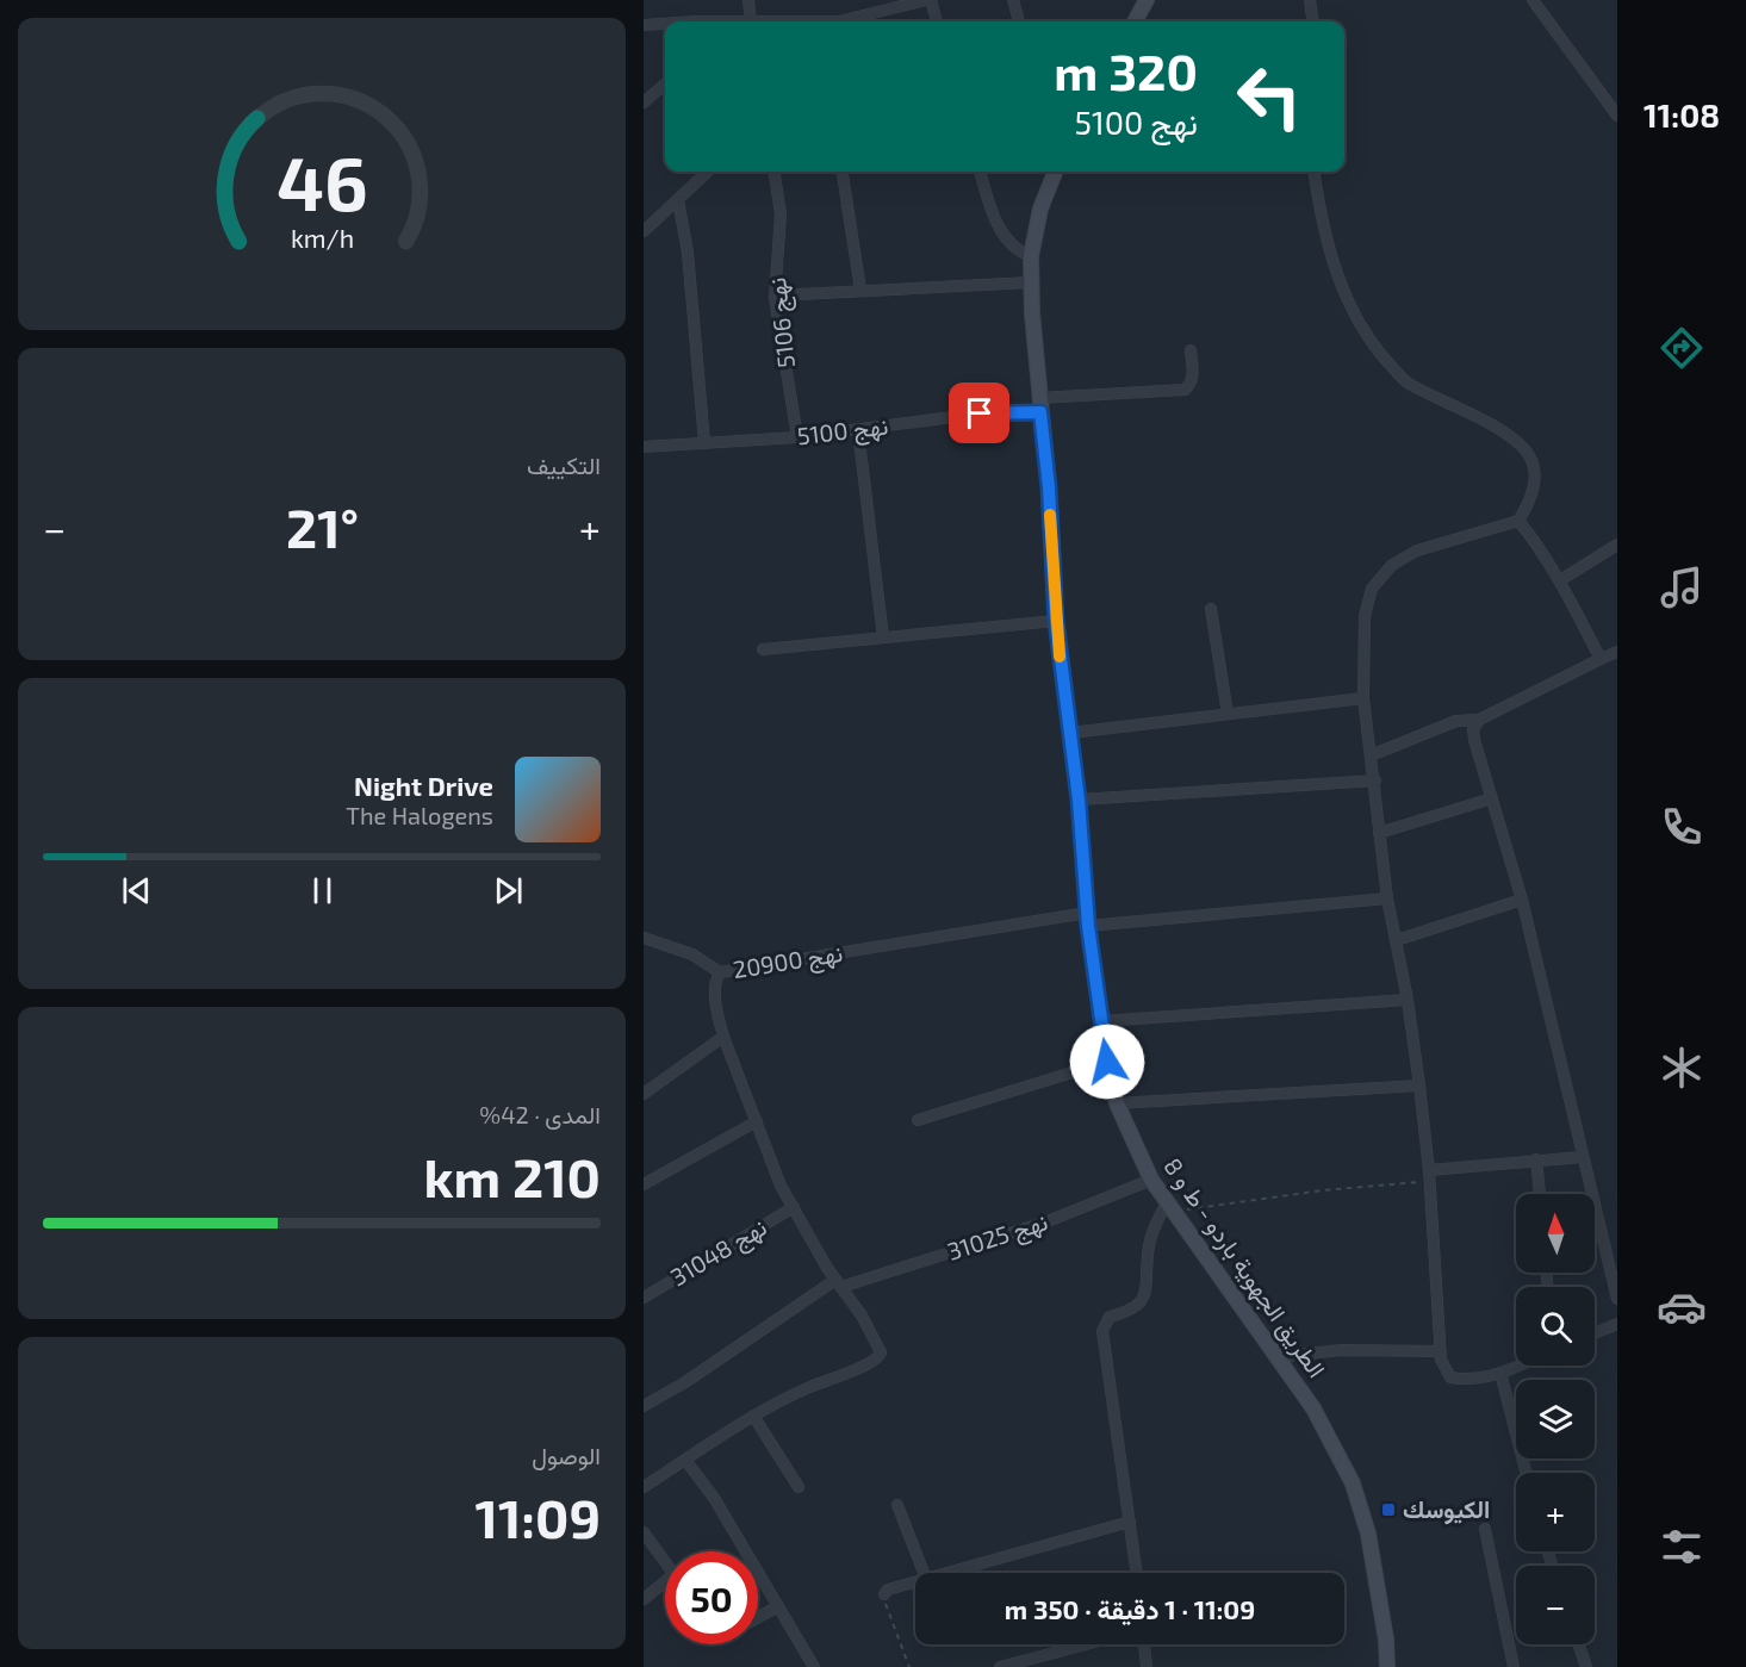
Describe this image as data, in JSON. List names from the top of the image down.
{
  "streets": {
    "main road": ["الطريق الجهوية باردو - ط و 8"],
    "street": [
      "نهج 5106",
      "نهج 5100",
      "نهج 20900",
      "نهج 31025",
      "نهج 31048"
    ]
  },
  "crossings": [
    ["نهج 5106", "نهج 5100"],
    ["نهج 5100", "الطريق الجهوية باردو - ط و 8"],
    ["نهج 20900", "نهج 31025"],
    ["نهج 20900", "نهج 31048"],
    ["نهج 20900", "الطريق الجهوية باردو - ط و 8"],
    ["نهج 31025", "الطريق الجهوية باردو - ط و 8"]
  ],
  "places": {
    "transit": ["الكيوسك"]
  },
  "north": "top",
  "page": {
    "tabs": "11:08",
    "turn": ["320 m", "نهج 5100"],
    "tile": [
      "التكييف",
      ["المدى · 42%", "210 km"],
      ["الوصول", "11:09"]
    ],
    "heat": ["−", "21°", "+"],
    "song": ["Night Drive", "The Halogens"],
    "map_buttons": ["+", "−"],
    "limit": "50",
    "trip": "11:09 · 1 دقيقة · 350 m",
    "gauge": ["46", "km/h"]
  }
}
